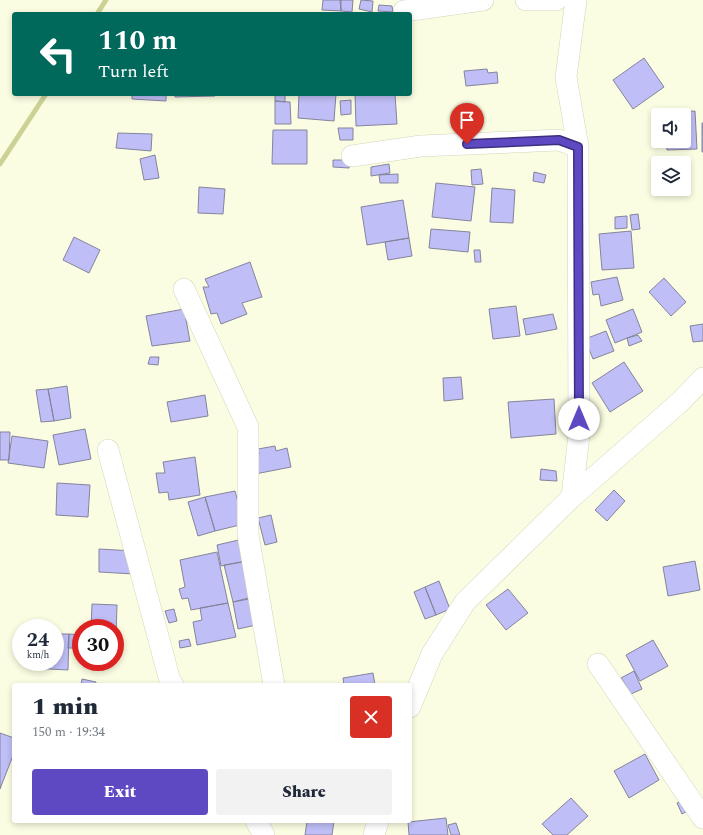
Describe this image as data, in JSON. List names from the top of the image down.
{
  "page": {
    "turn": ["110 m", "Turn left"],
    "speed": "24 km/h",
    "limit": "30",
    "heading": ["1 min", "150 m · 19:34"],
    "buttons": ["Exit", "Share"]
  }
}
